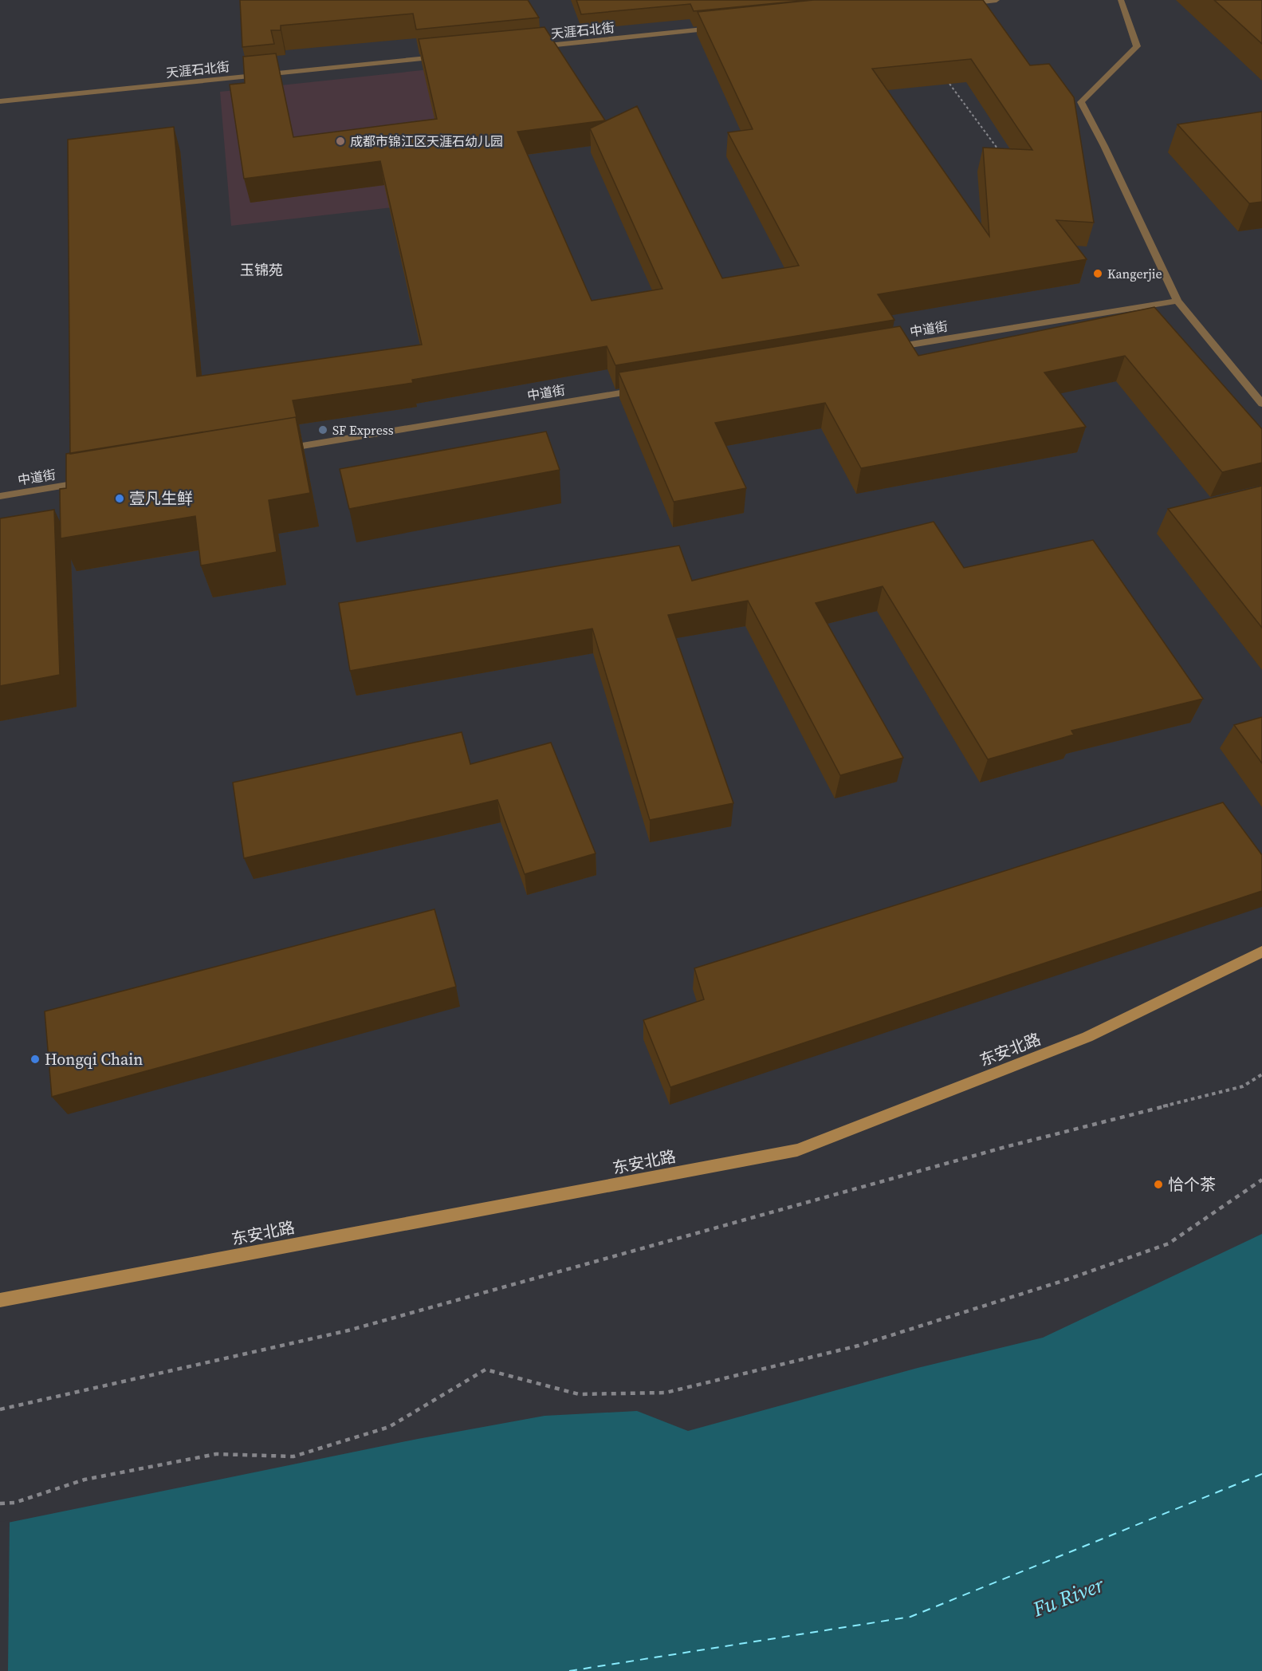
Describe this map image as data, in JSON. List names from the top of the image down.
{
  "streets": {
    "street": ["天涯石北街", "中道街", "东安北路"]
  },
  "districts": ["玉锦苑"],
  "water": ["Fu River"],
  "places": [
    "成都市锦江区天涯石幼儿园",
    "Kangerjie",
    "SF Express",
    "壹凡生鲜",
    "Hongqi Chain",
    "恰个茶"
  ]
}
